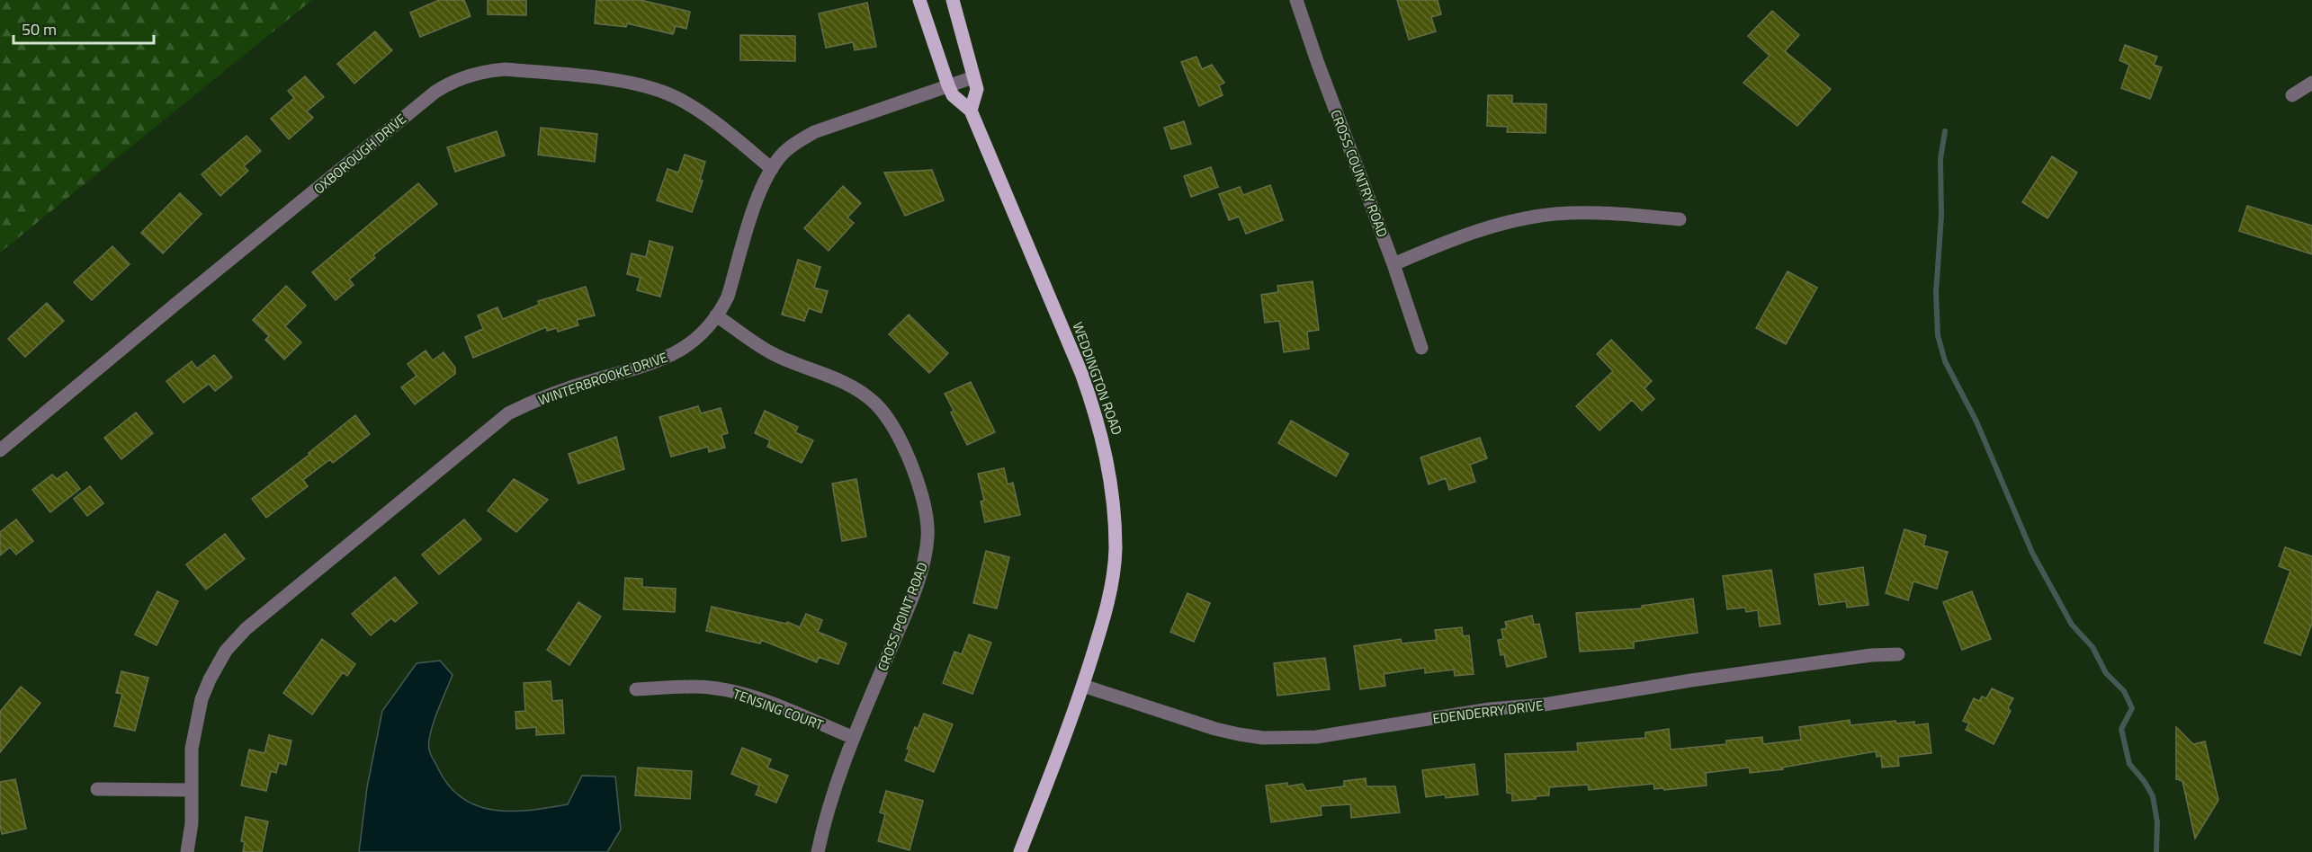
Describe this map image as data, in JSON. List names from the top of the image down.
{
  "streets": {
    "main road": ["WEDDINGTON ROAD"],
    "street": [
      "OXBOROUGH DRIVE",
      "CROSS COUNTRY ROAD",
      "WINTERBROOKE DRIVE",
      "CROSS POINT ROAD",
      "TENSING COURT",
      "EDENDERRY DRIVE"
    ]
  },
  "crossings": [
    ["OXBOROUGH DRIVE", "WINTERBROOKE DRIVE"],
    ["WINTERBROOKE DRIVE", "WEDDINGTON ROAD"],
    ["WINTERBROOKE DRIVE", "CROSS POINT ROAD"],
    ["WEDDINGTON ROAD", "EDENDERRY DRIVE"],
    ["CROSS POINT ROAD", "TENSING COURT"]
  ],
  "scale_bar": "50 m"
}
